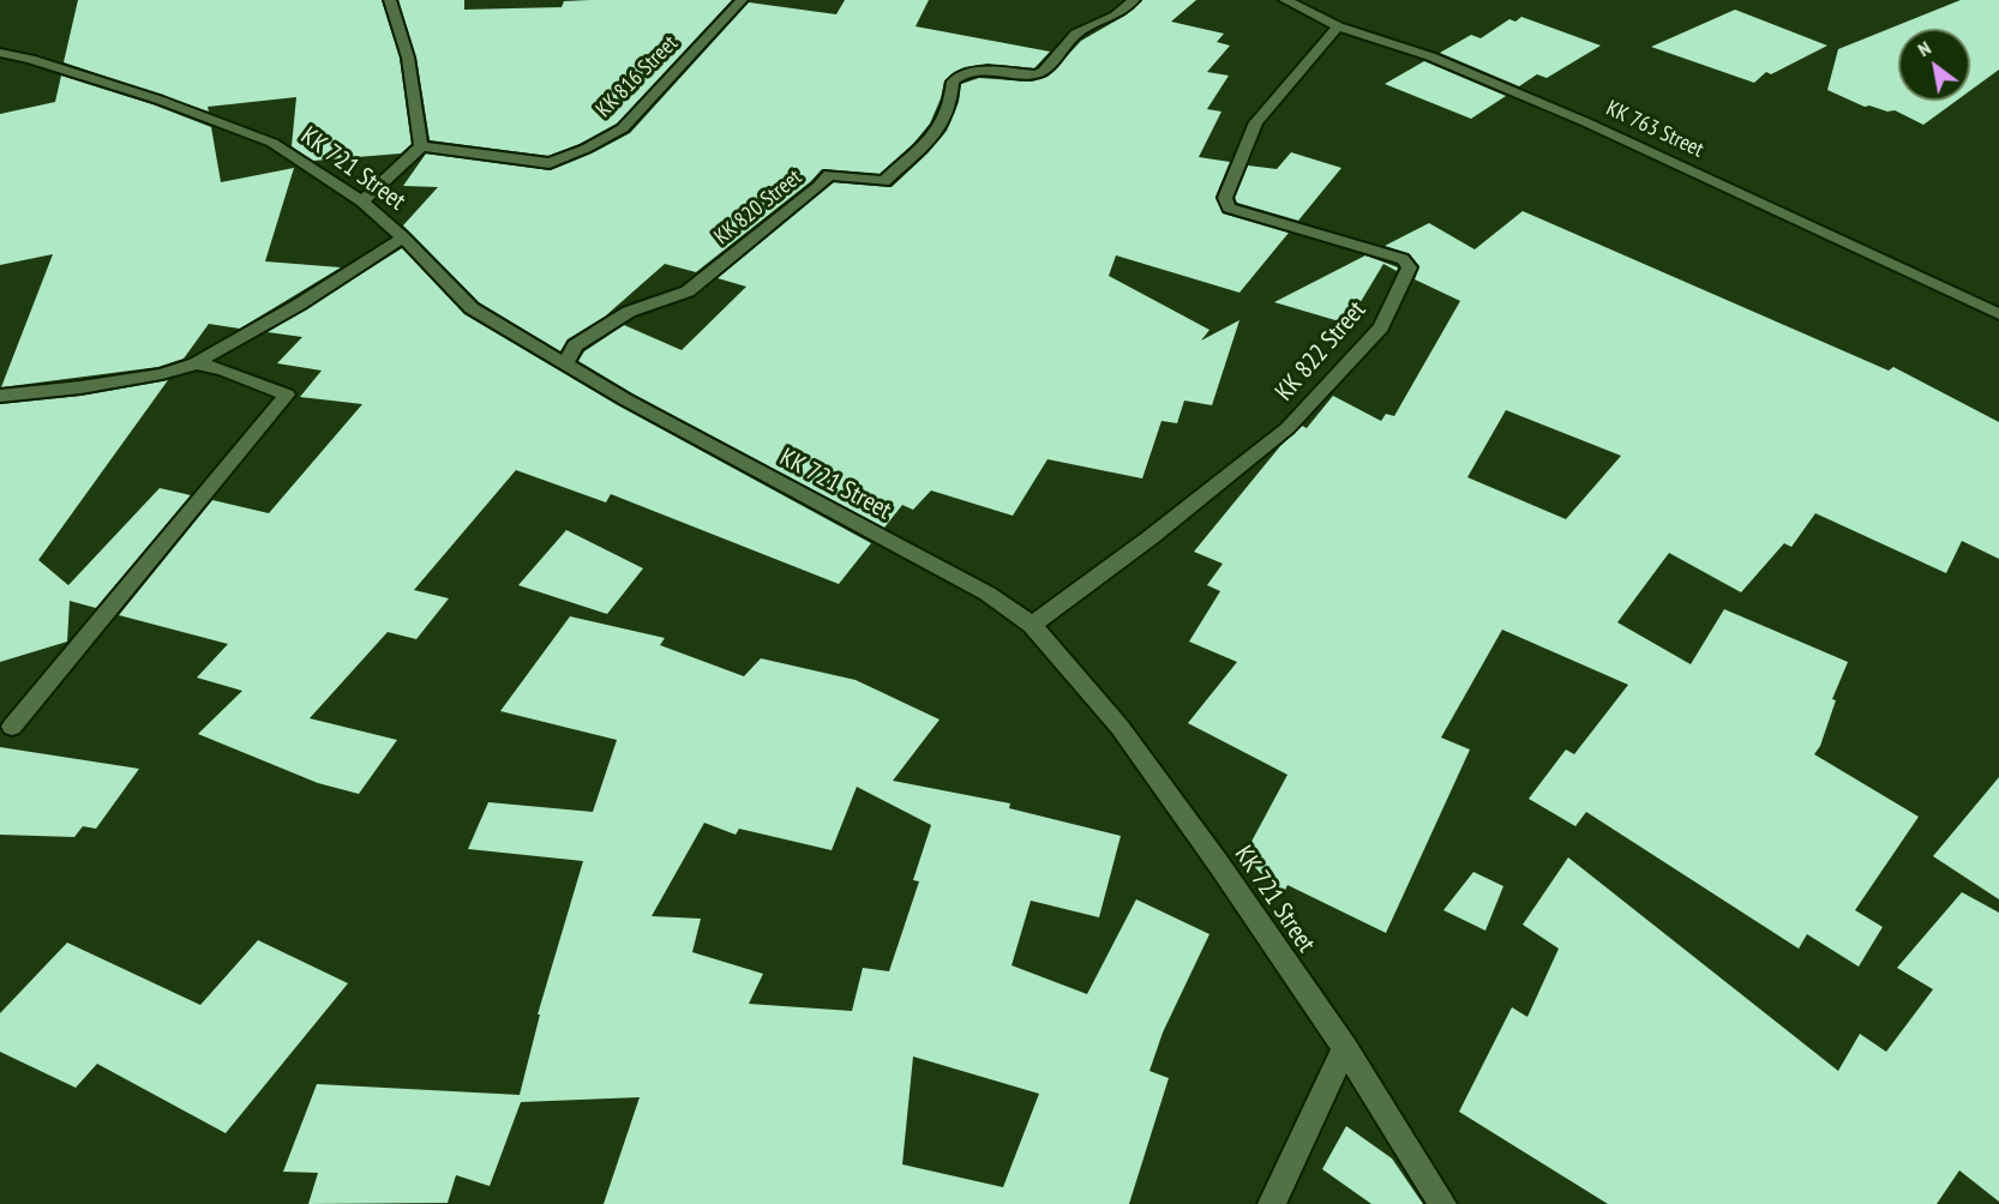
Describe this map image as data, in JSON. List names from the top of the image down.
{
  "streets": {
    "street": [
      "KK 816 Street",
      "KK 763 Street",
      "KK 721 Street",
      "KK 820 Street",
      "KK 822 Street"
    ]
  },
  "crossings": [
    ["KK 763 Street", "KK 822 Street"],
    ["KK 721 Street", "KK 820 Street"],
    ["KK 721 Street", "KK 822 Street"]
  ],
  "north": "top left"
}
